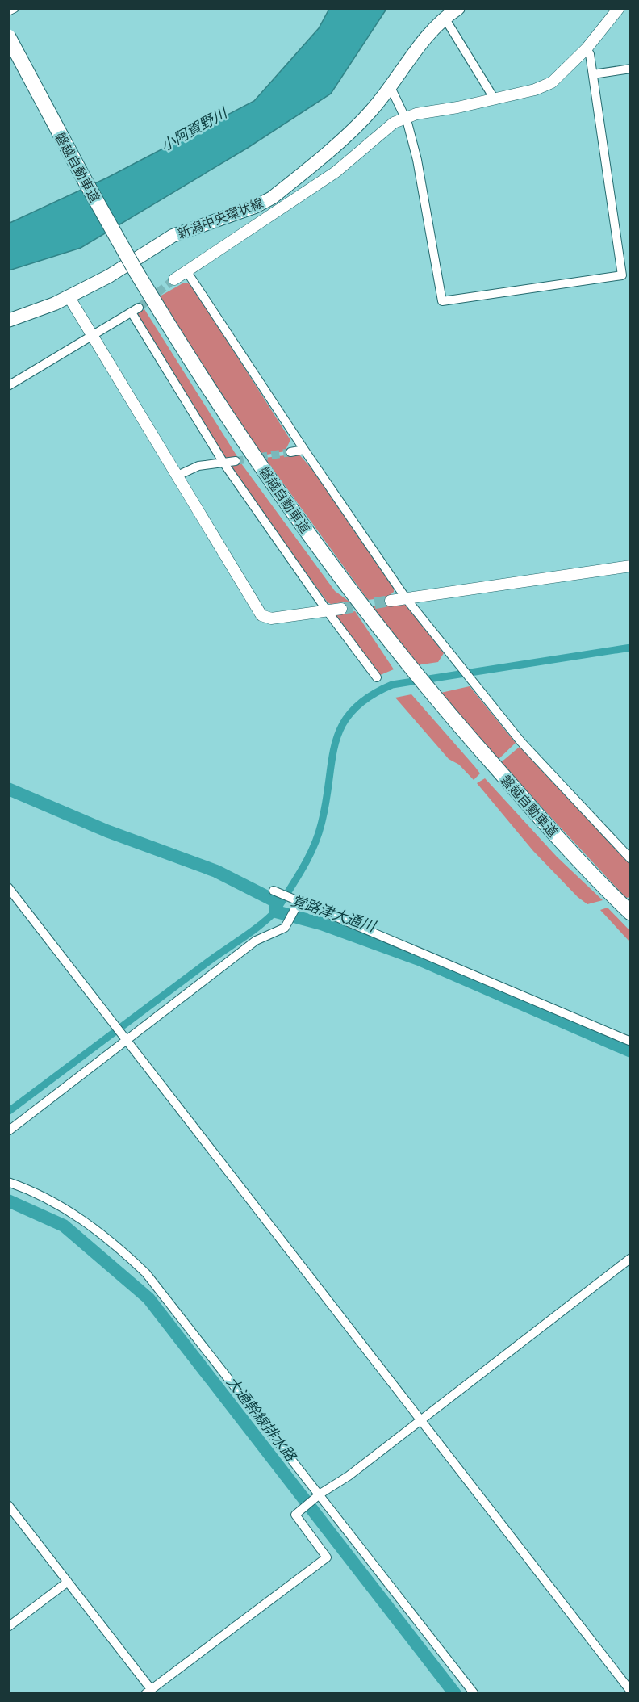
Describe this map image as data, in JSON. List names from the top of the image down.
{
  "streets": {
    "highway": ["磐越自動車道"],
    "main road": ["新潟中央環状線"]
  },
  "water": ["小阿賀野川", "覚路津大通川", "大通幹線排水路"]
}
